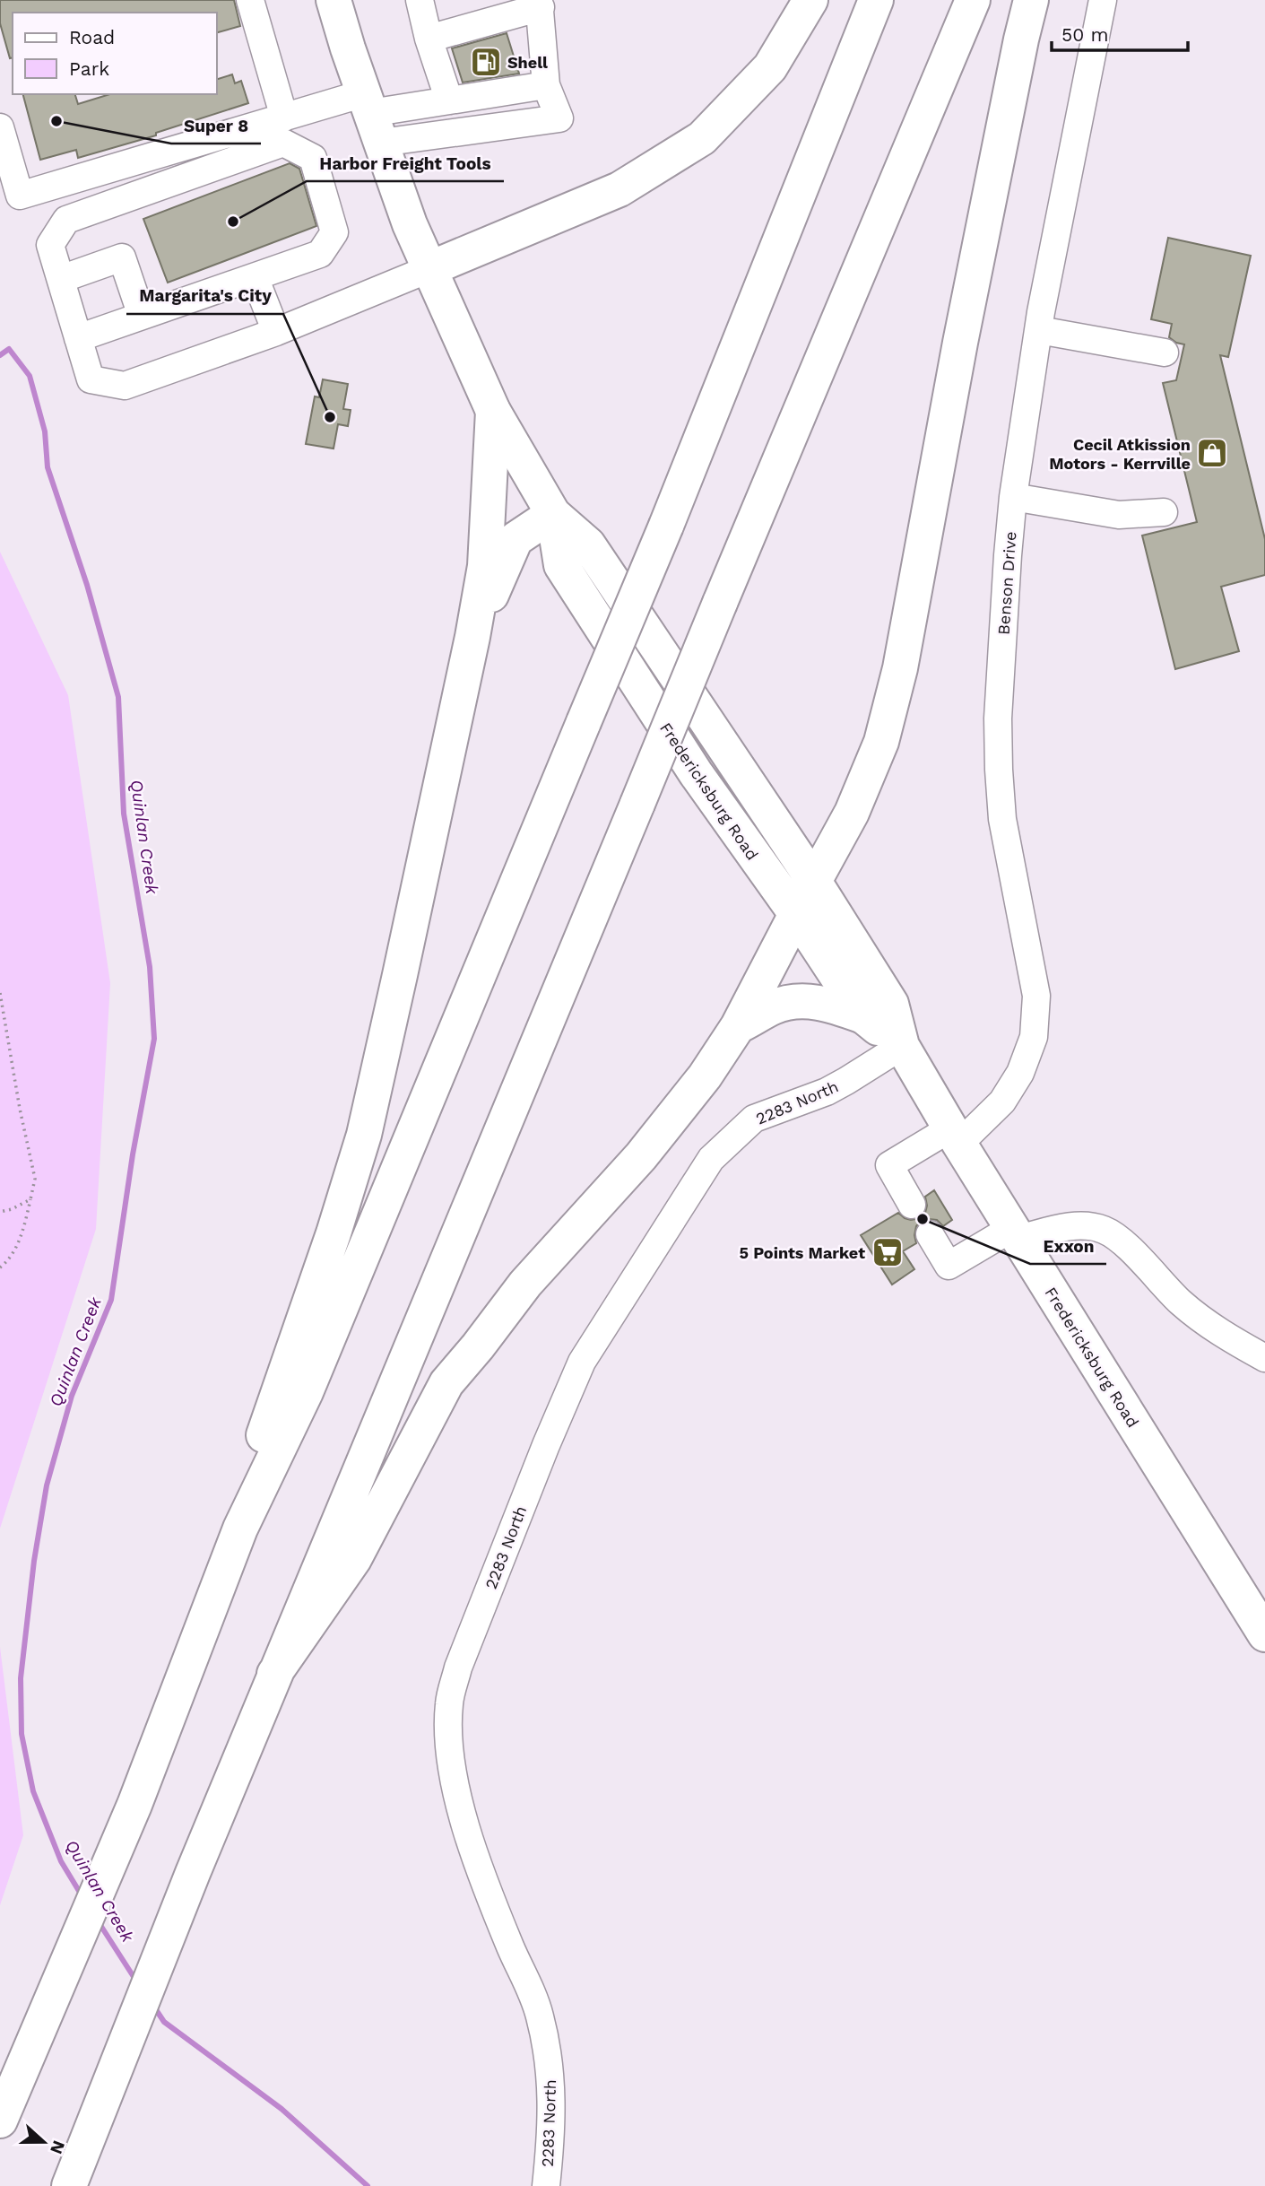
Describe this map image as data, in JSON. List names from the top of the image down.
{
  "streets": {
    "main road": ["Fredericksburg Road"],
    "street": ["Benson Drive", "2283 North"]
  },
  "crossings": [
    ["Benson Drive", "Fredericksburg Road"],
    ["Fredericksburg Road", "2283 North"]
  ],
  "water": ["Quinlan Creek"],
  "places": {
    "fuel station": ["Shell"],
    "other": [
      "Super 8",
      "Harbor Freight Tools",
      "Margarita's City",
      "Exxon"
    ],
    "shop": ["Cecil Atkission Motors - Kerrville"],
    "supermarket": ["5 Points Market"]
  },
  "legend": ["Road", "Park"],
  "scale_bar": "50 m",
  "north": "right"
}
